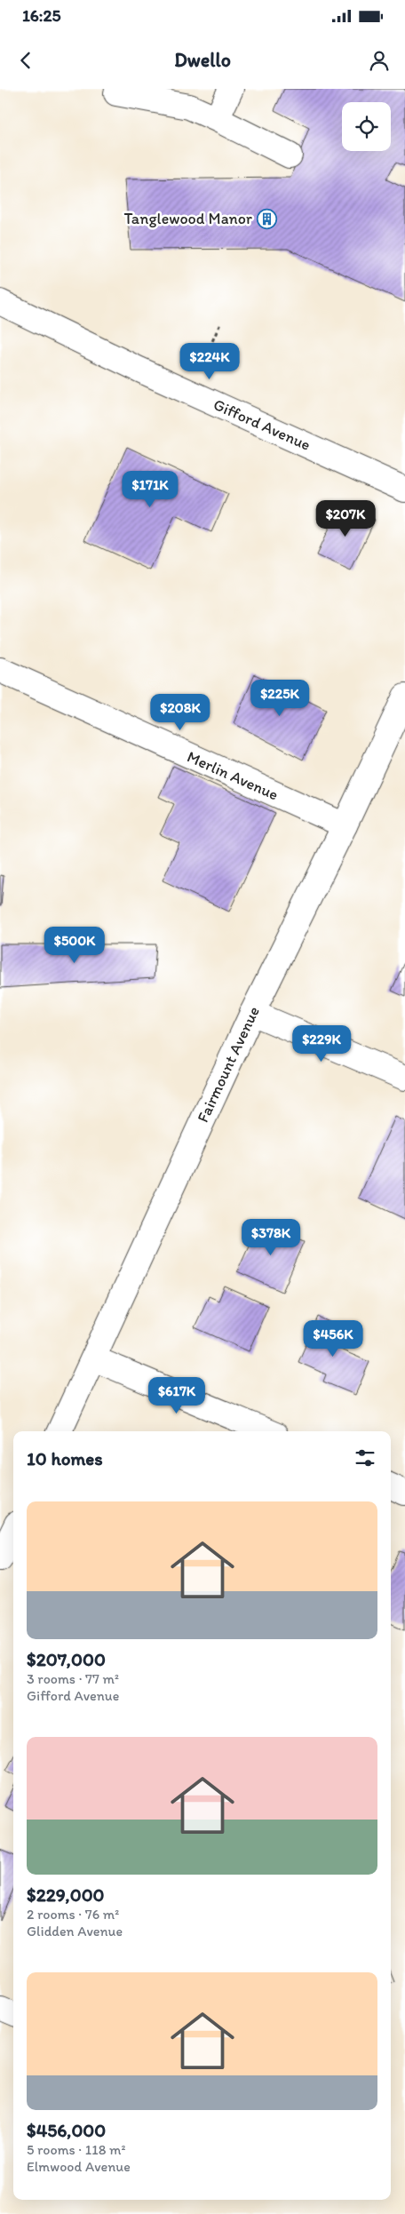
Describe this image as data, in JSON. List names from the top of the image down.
{
  "streets": {
    "street": ["Gifford Avenue", "Merlin Avenue", "Fairmount Avenue"]
  },
  "crossings": [
    ["Merlin Avenue", "Fairmount Avenue"]
  ],
  "places": {
    "building": ["Tanglewood Manor"]
  },
  "page": {
    "status": "16:25",
    "header": "Dwello",
    "price": [
      "$224K",
      "$171K",
      "$207K",
      "$225K",
      "$208K",
      "$500K",
      "$229K",
      "$378K",
      "$456K",
      "$617K"
    ],
    "heading": "10 homes",
    "list": [
      {
        "name": "$207,000",
        "note": "3 rooms · 77 m² · Gifford Avenue"
      },
      {
        "name": "$229,000",
        "note": "2 rooms · 76 m² · Glidden Avenue"
      },
      {
        "name": "$456,000",
        "note": "5 rooms · 118 m² · Elmwood Avenue"
      }
    ]
  }
}
